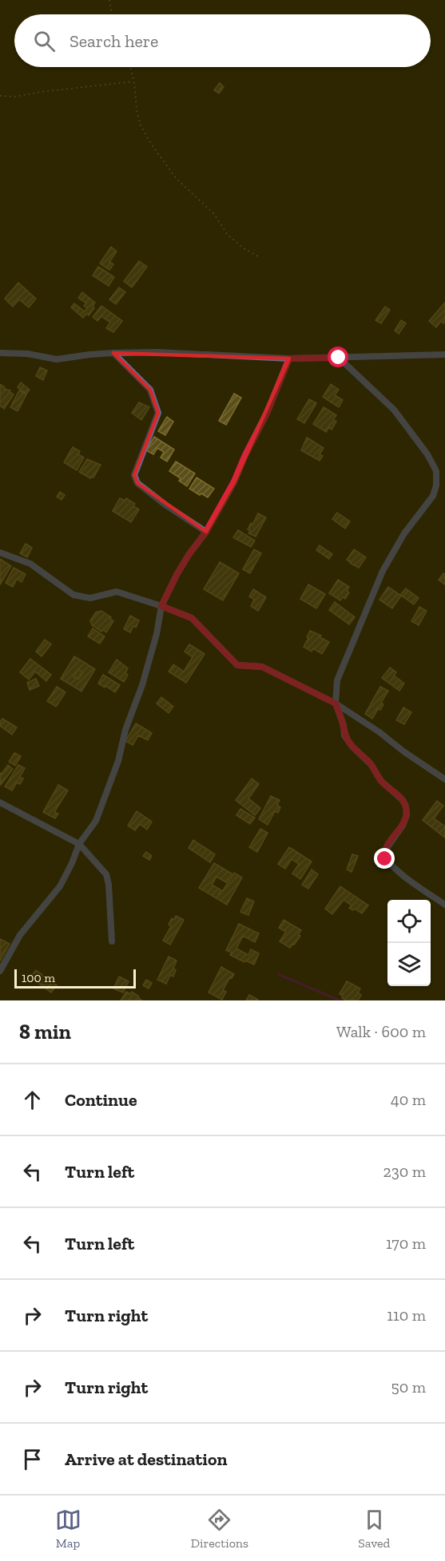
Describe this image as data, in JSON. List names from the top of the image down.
{
  "scale_bar": "100 m",
  "page": {
    "search": "Search here",
    "scale": "100 m",
    "heading": ["8 min", "Walk · 600 m"],
    "list": [
      ["Continue", "40 m"],
      ["Turn left", "230 m"],
      ["Turn left", "170 m"],
      ["Turn right", "110 m"],
      ["Turn right", "50 m"],
      "Arrive at destination"
    ],
    "nav": ["Map", "Directions", "Saved"]
  }
}
